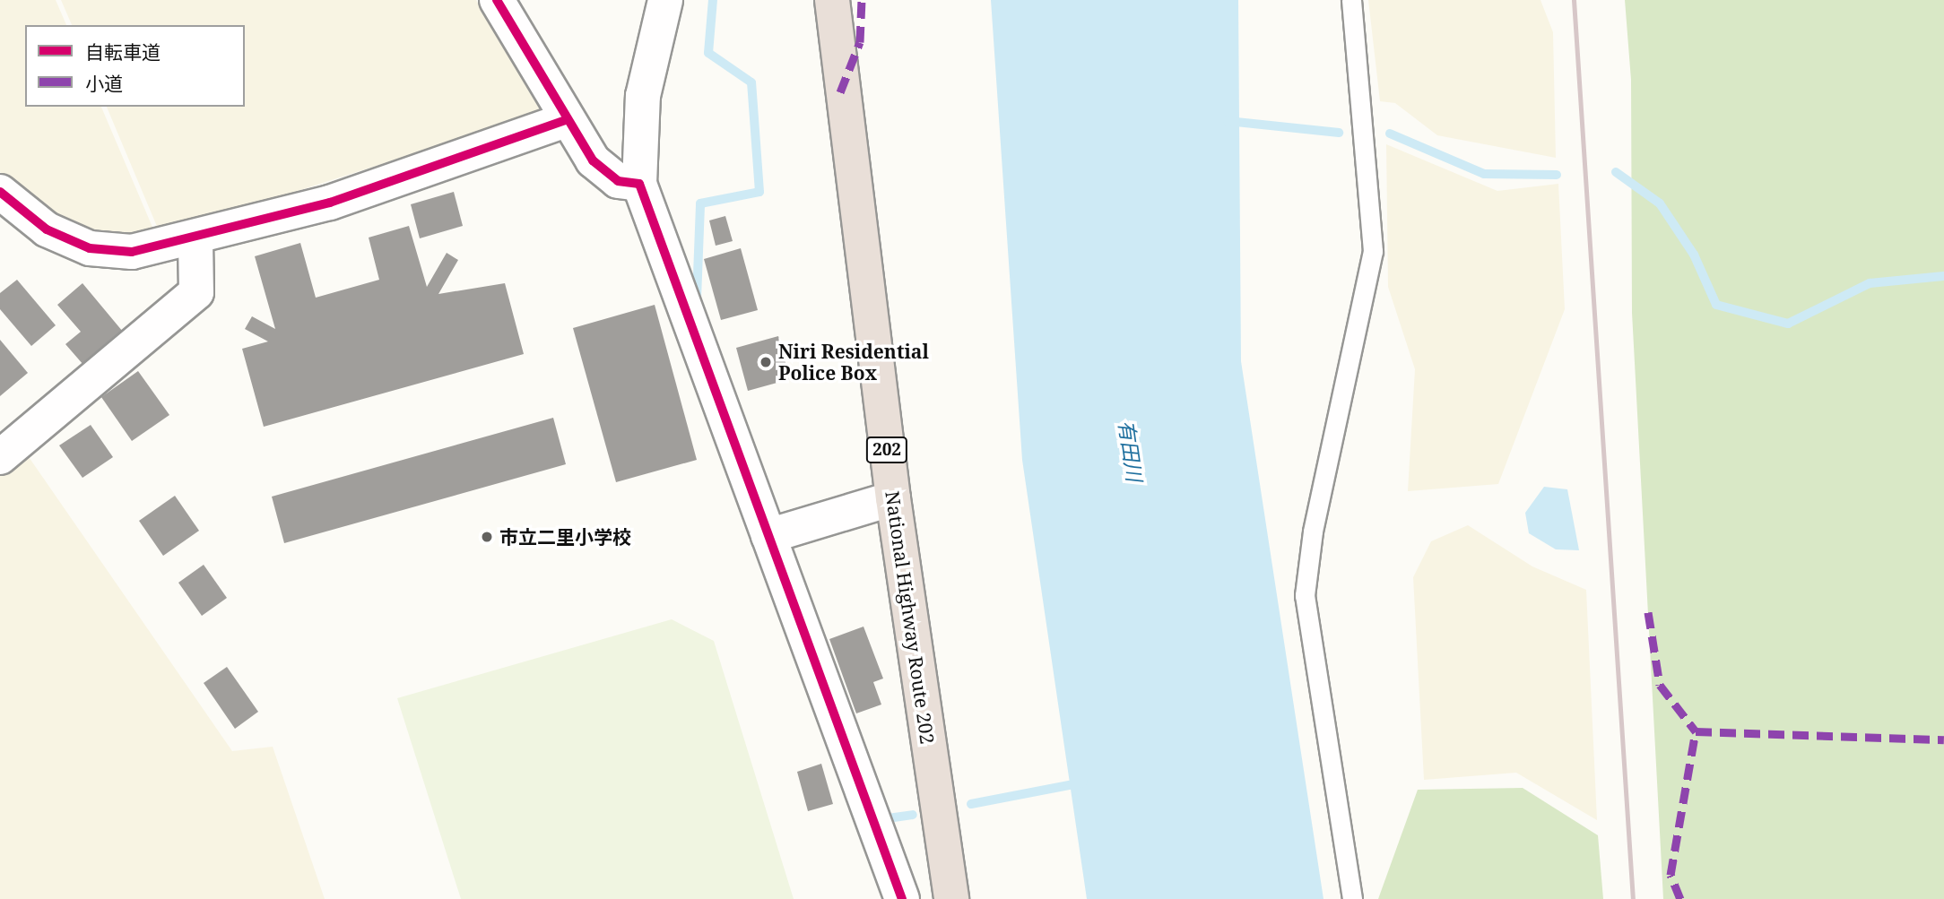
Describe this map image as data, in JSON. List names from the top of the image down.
{
  "streets": {
    "highway": ["202", "National Highway Route 202"]
  },
  "water": ["有田川"],
  "places": ["Niri Residential Police Box", "市立二里小学校"],
  "legend": ["自転車道", "小道"]
}
